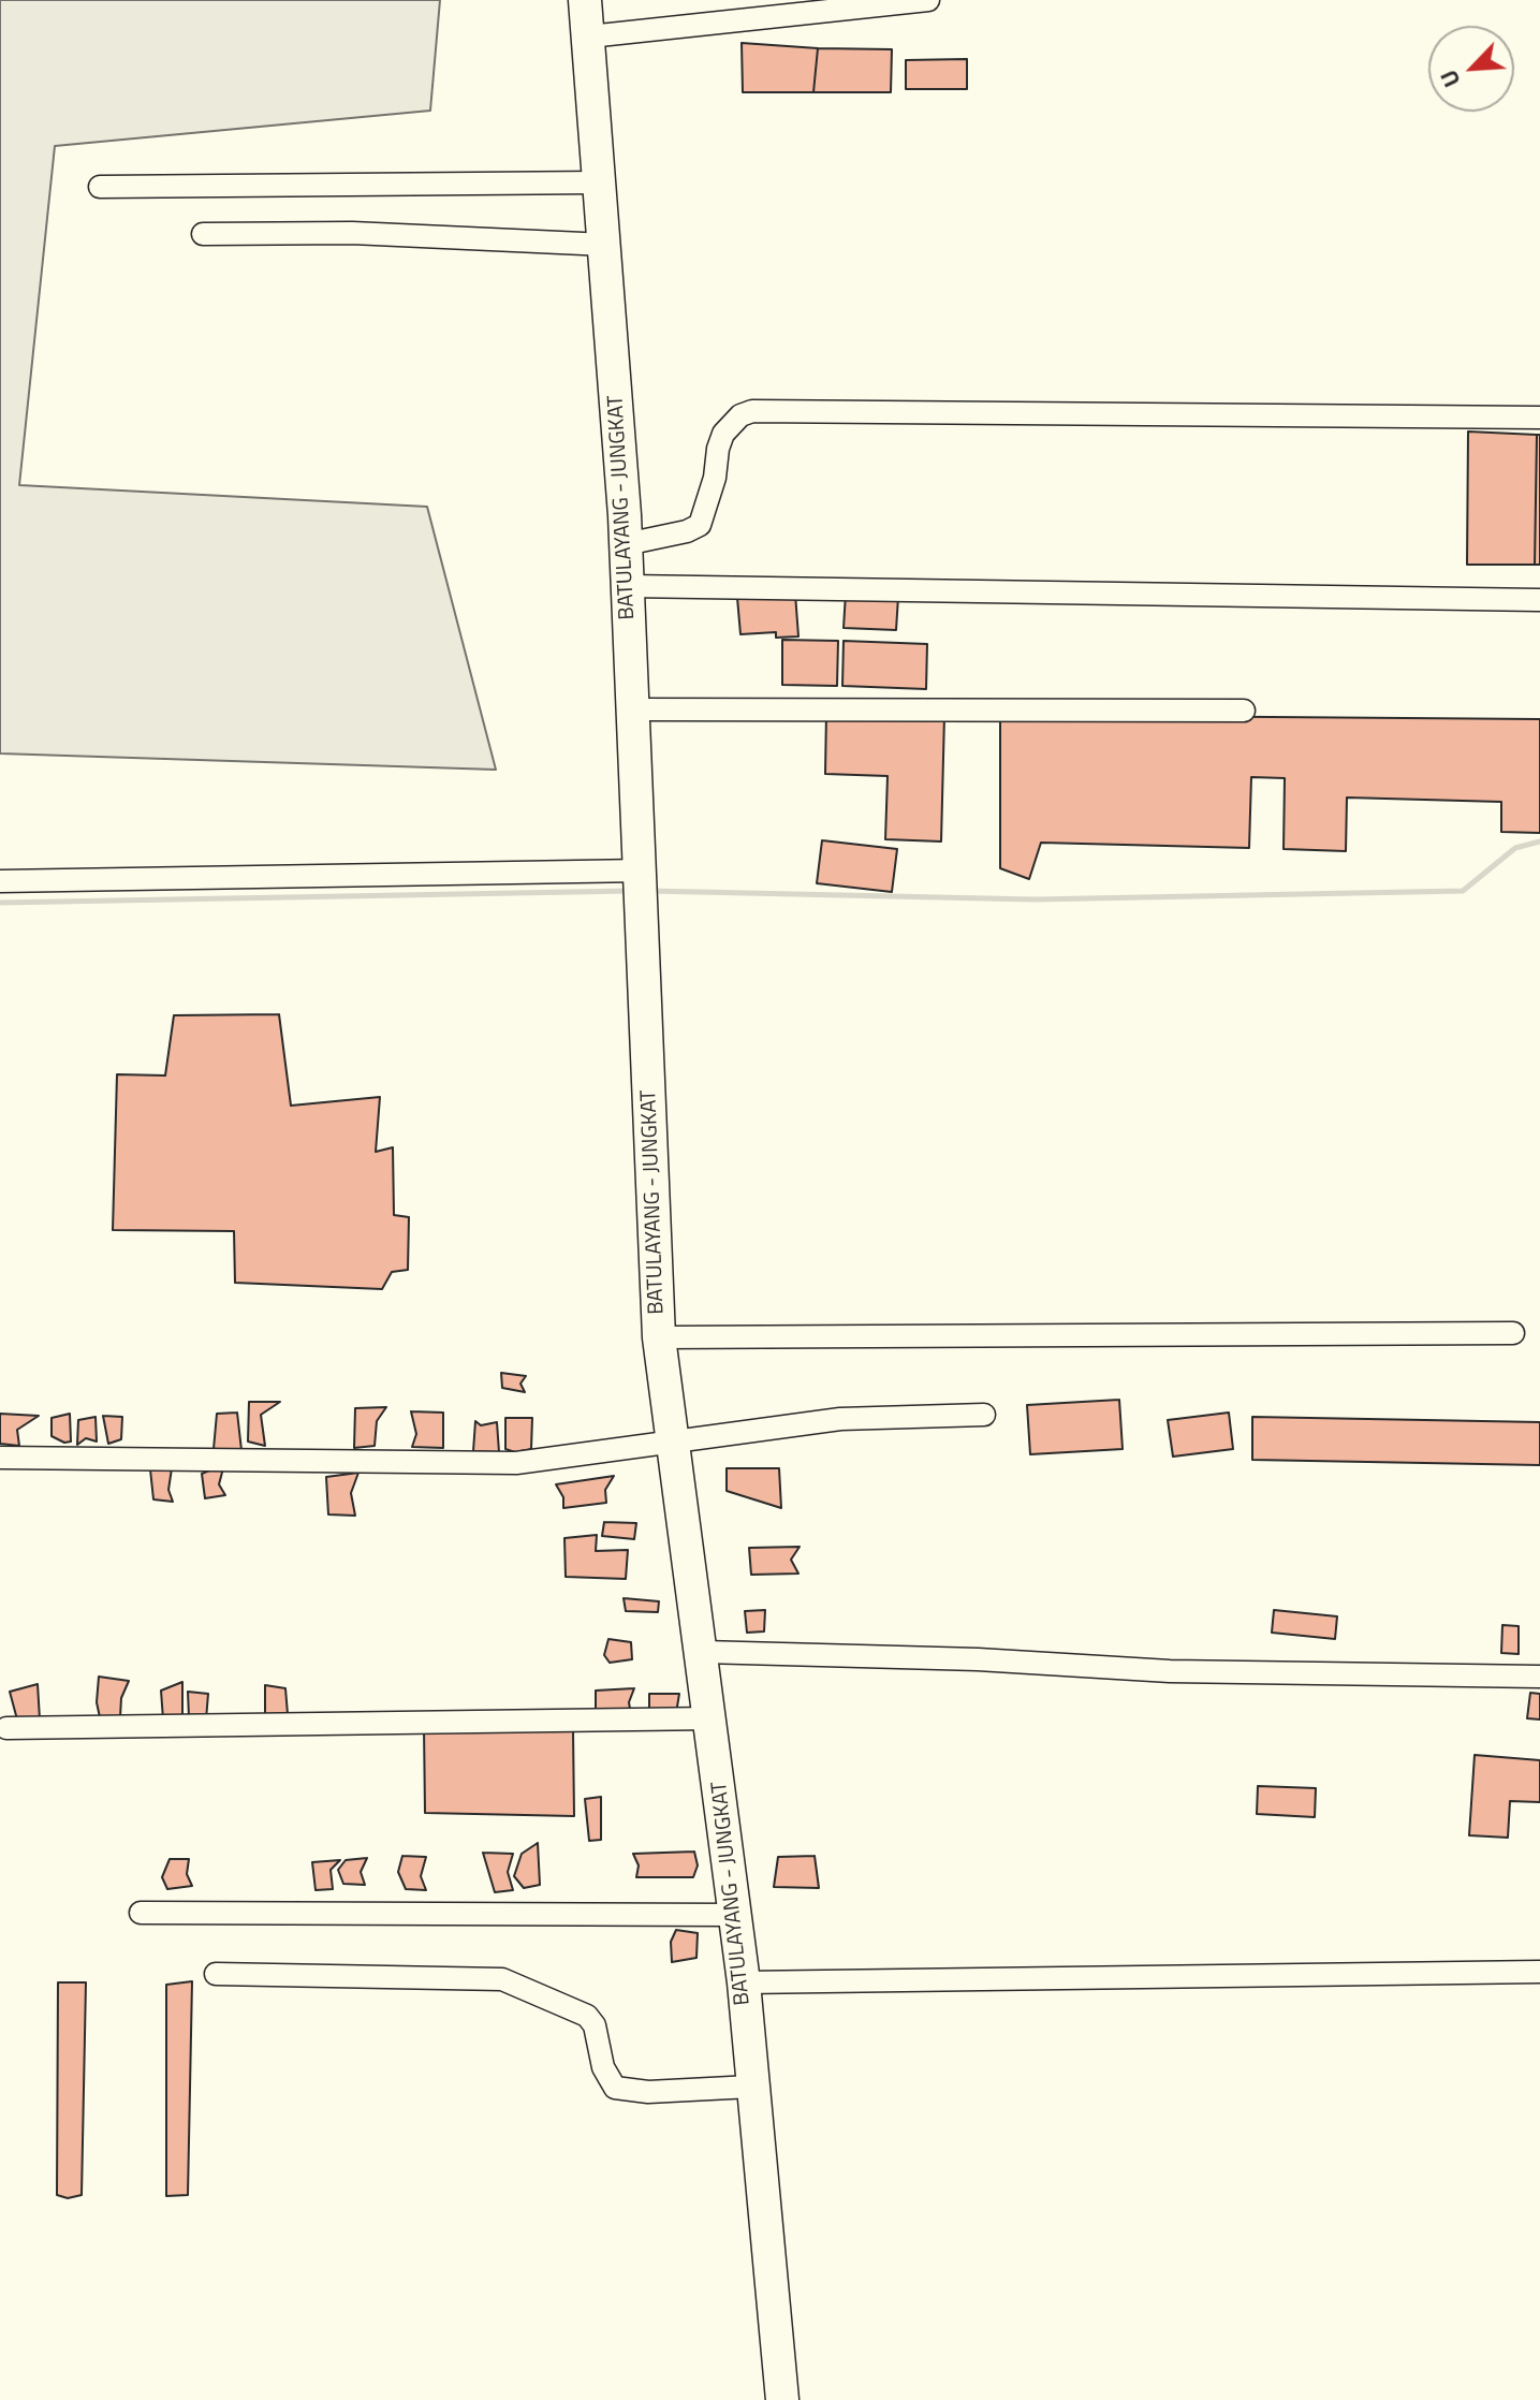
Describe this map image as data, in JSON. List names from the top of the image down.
{
  "streets": {
    "highway": ["BATULAYANG - JUNGKAT"]
  },
  "north": "bottom left"
}
